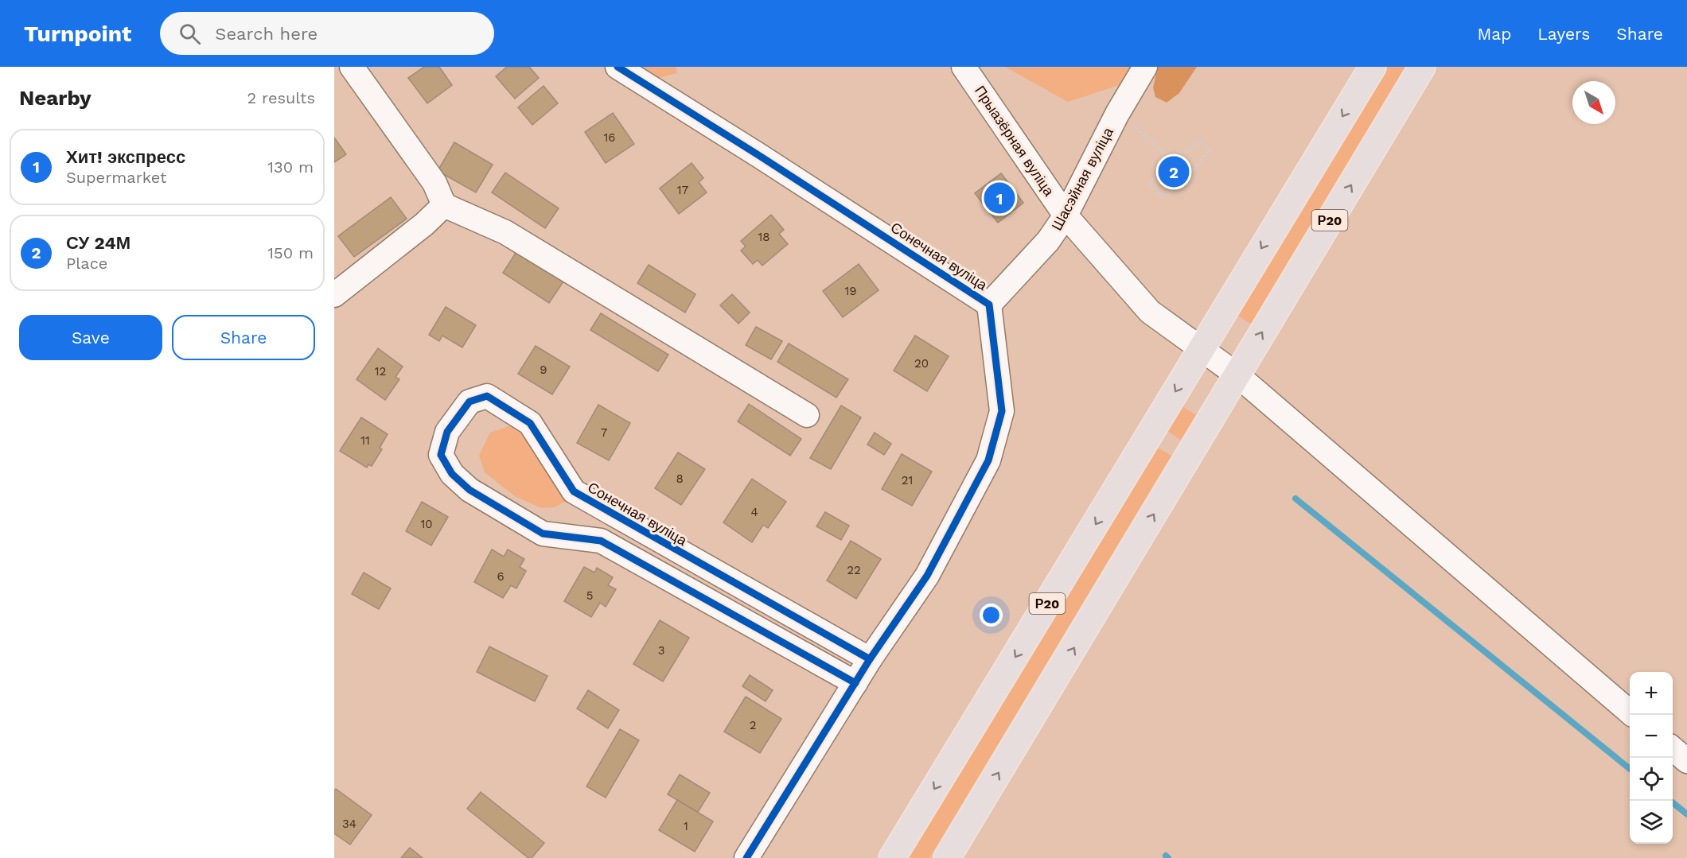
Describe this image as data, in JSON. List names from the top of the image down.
{
  "streets": {
    "main road": ["Р20"],
    "street": ["Прыазёрная вуліца", "Шасэйная вуліца", "Сонечная вуліца"]
  },
  "crossings": [
    ["Прыазёрная вуліца", "Шасэйная вуліца"],
    ["Прыазёрная вуліца", "Р20"],
    ["Шасэйная вуліца", "Сонечная вуліца"]
  ],
  "house_numbers": [
    "16",
    "17",
    "18",
    "19",
    "20",
    "9",
    "12",
    "7",
    "11",
    "8",
    "21",
    "4",
    "10",
    "22",
    "6",
    "5",
    "3",
    "2",
    "34",
    "1"
  ],
  "north": "bottom right",
  "page": {
    "header": "Turnpoint",
    "search": "Search here",
    "nav": ["Map", "Layers", "Share"],
    "heading": ["Nearby", "2 results"],
    "list": [
      {
        "mark": "1",
        "name": "Хит! экспресс",
        "note": "Supermarket",
        "value": "130 m"
      },
      {
        "mark": "2",
        "name": "СУ 24М",
        "note": "Place",
        "value": "150 m"
      }
    ],
    "pins": ["2", "1"],
    "buttons": ["Save", "Share"],
    "map_buttons": ["+", "−"]
  }
}
